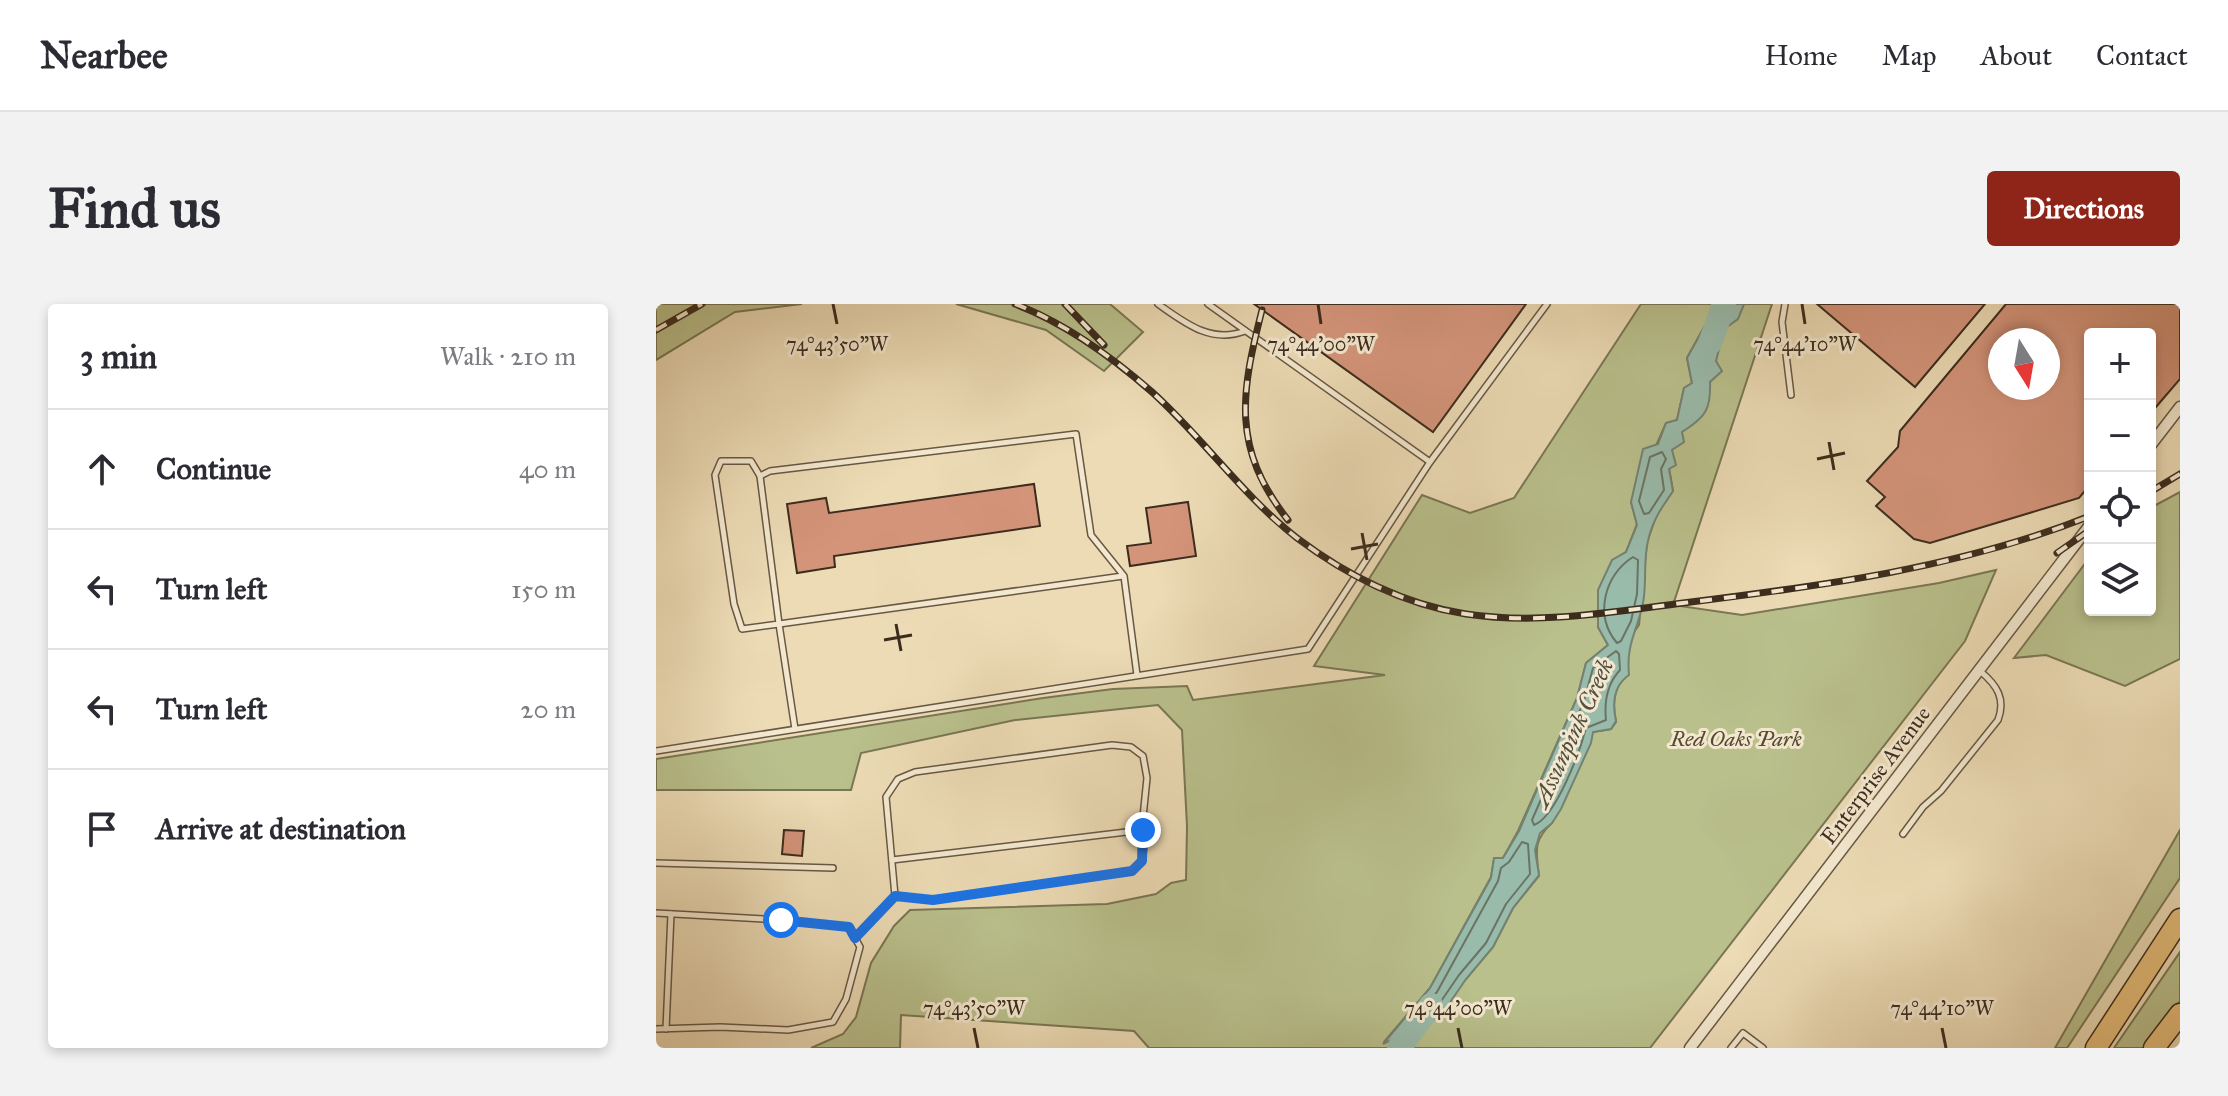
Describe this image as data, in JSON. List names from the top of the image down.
{
  "streets": {
    "street": ["Enterprise Avenue"]
  },
  "water": ["Assunpink Creek"],
  "parks": ["Red Oaks Park"],
  "north": "bottom",
  "page": {
    "header": "Nearbee",
    "nav": [
      "Home",
      "Map",
      "About",
      "Contact"
    ],
    "buttons": "Directions",
    "title": "Find us",
    "heading": ["3 min", "Walk · 210 m"],
    "map_buttons": ["+", "−"],
    "list": [
      ["Continue", "40 m"],
      ["Turn left", "150 m"],
      ["Turn left", "20 m"],
      "Arrive at destination"
    ]
  },
  "coordinates": ["74°43'50\"W", "74°44'00\"W", "74°44'10\"W"]
}
